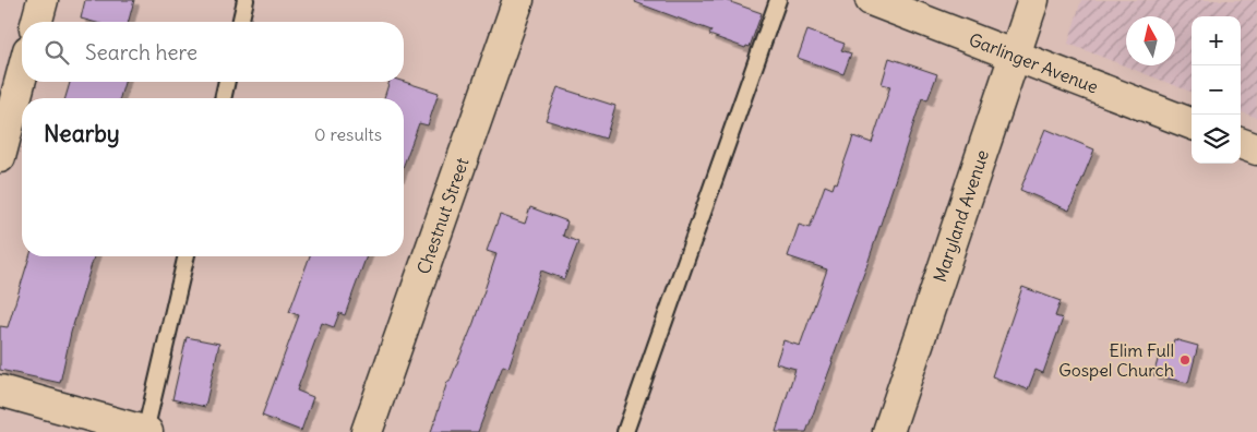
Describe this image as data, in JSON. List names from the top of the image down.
{
  "streets": {
    "street": ["Garlinger Avenue", "Chestnut Street", "Maryland Avenue"]
  },
  "crossings": [
    ["Garlinger Avenue", "Maryland Avenue"]
  ],
  "places": ["Elim Full Gospel Church"],
  "north": "top",
  "page": {
    "map_buttons": ["+", "−"],
    "search": "Search here",
    "heading": ["Nearby", "0 results"]
  }
}
